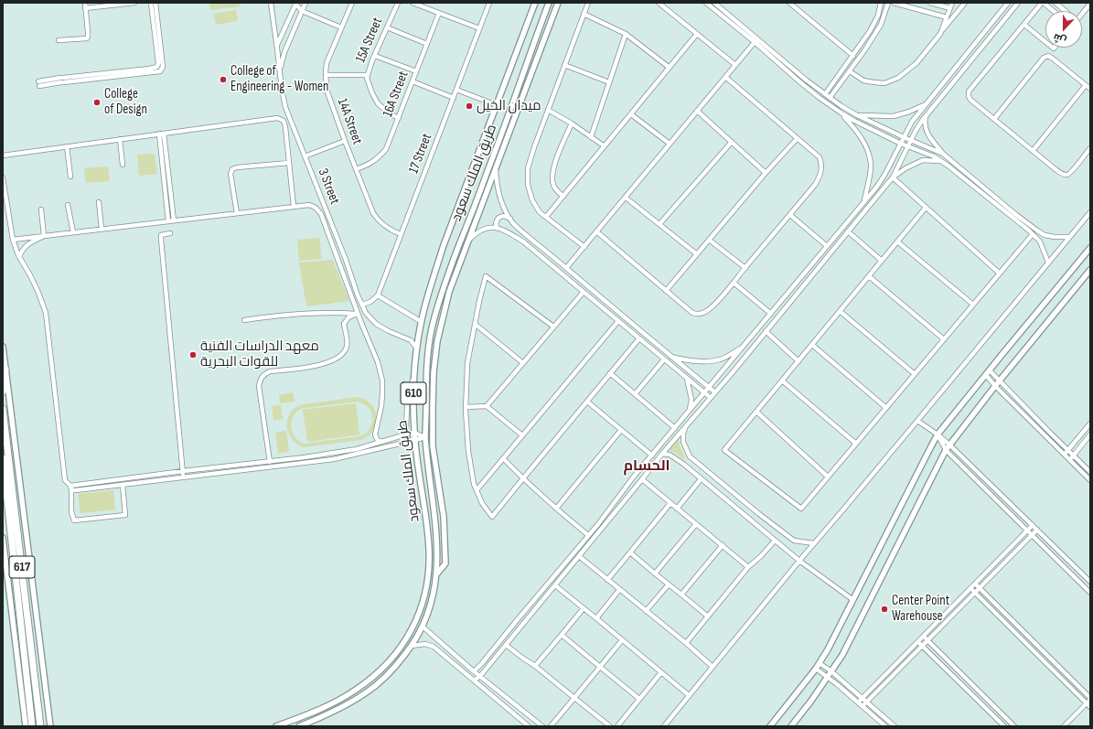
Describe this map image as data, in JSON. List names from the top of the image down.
{
  "streets": {
    "highway": ["617"],
    "main road": ["طريق الملك سعود", "610"],
    "street": [
      "15A Street",
      "16A Street",
      "14A Street",
      "17 Street",
      "3 Street"
    ]
  },
  "crossings": [
    ["15A Street", "16A Street"],
    ["16A Street", "14A Street"],
    ["14A Street", "17 Street"],
    ["طريق الملك سعود", "3 Street"]
  ],
  "districts": ["الحسام"],
  "places": [
    "College of Engineering - Women",
    "College of Design",
    "ميدان الخيل",
    "معهد الدراسات الفنية للقوات البحرية",
    "Center Point Warehouse"
  ],
  "north": "bottom"
}
